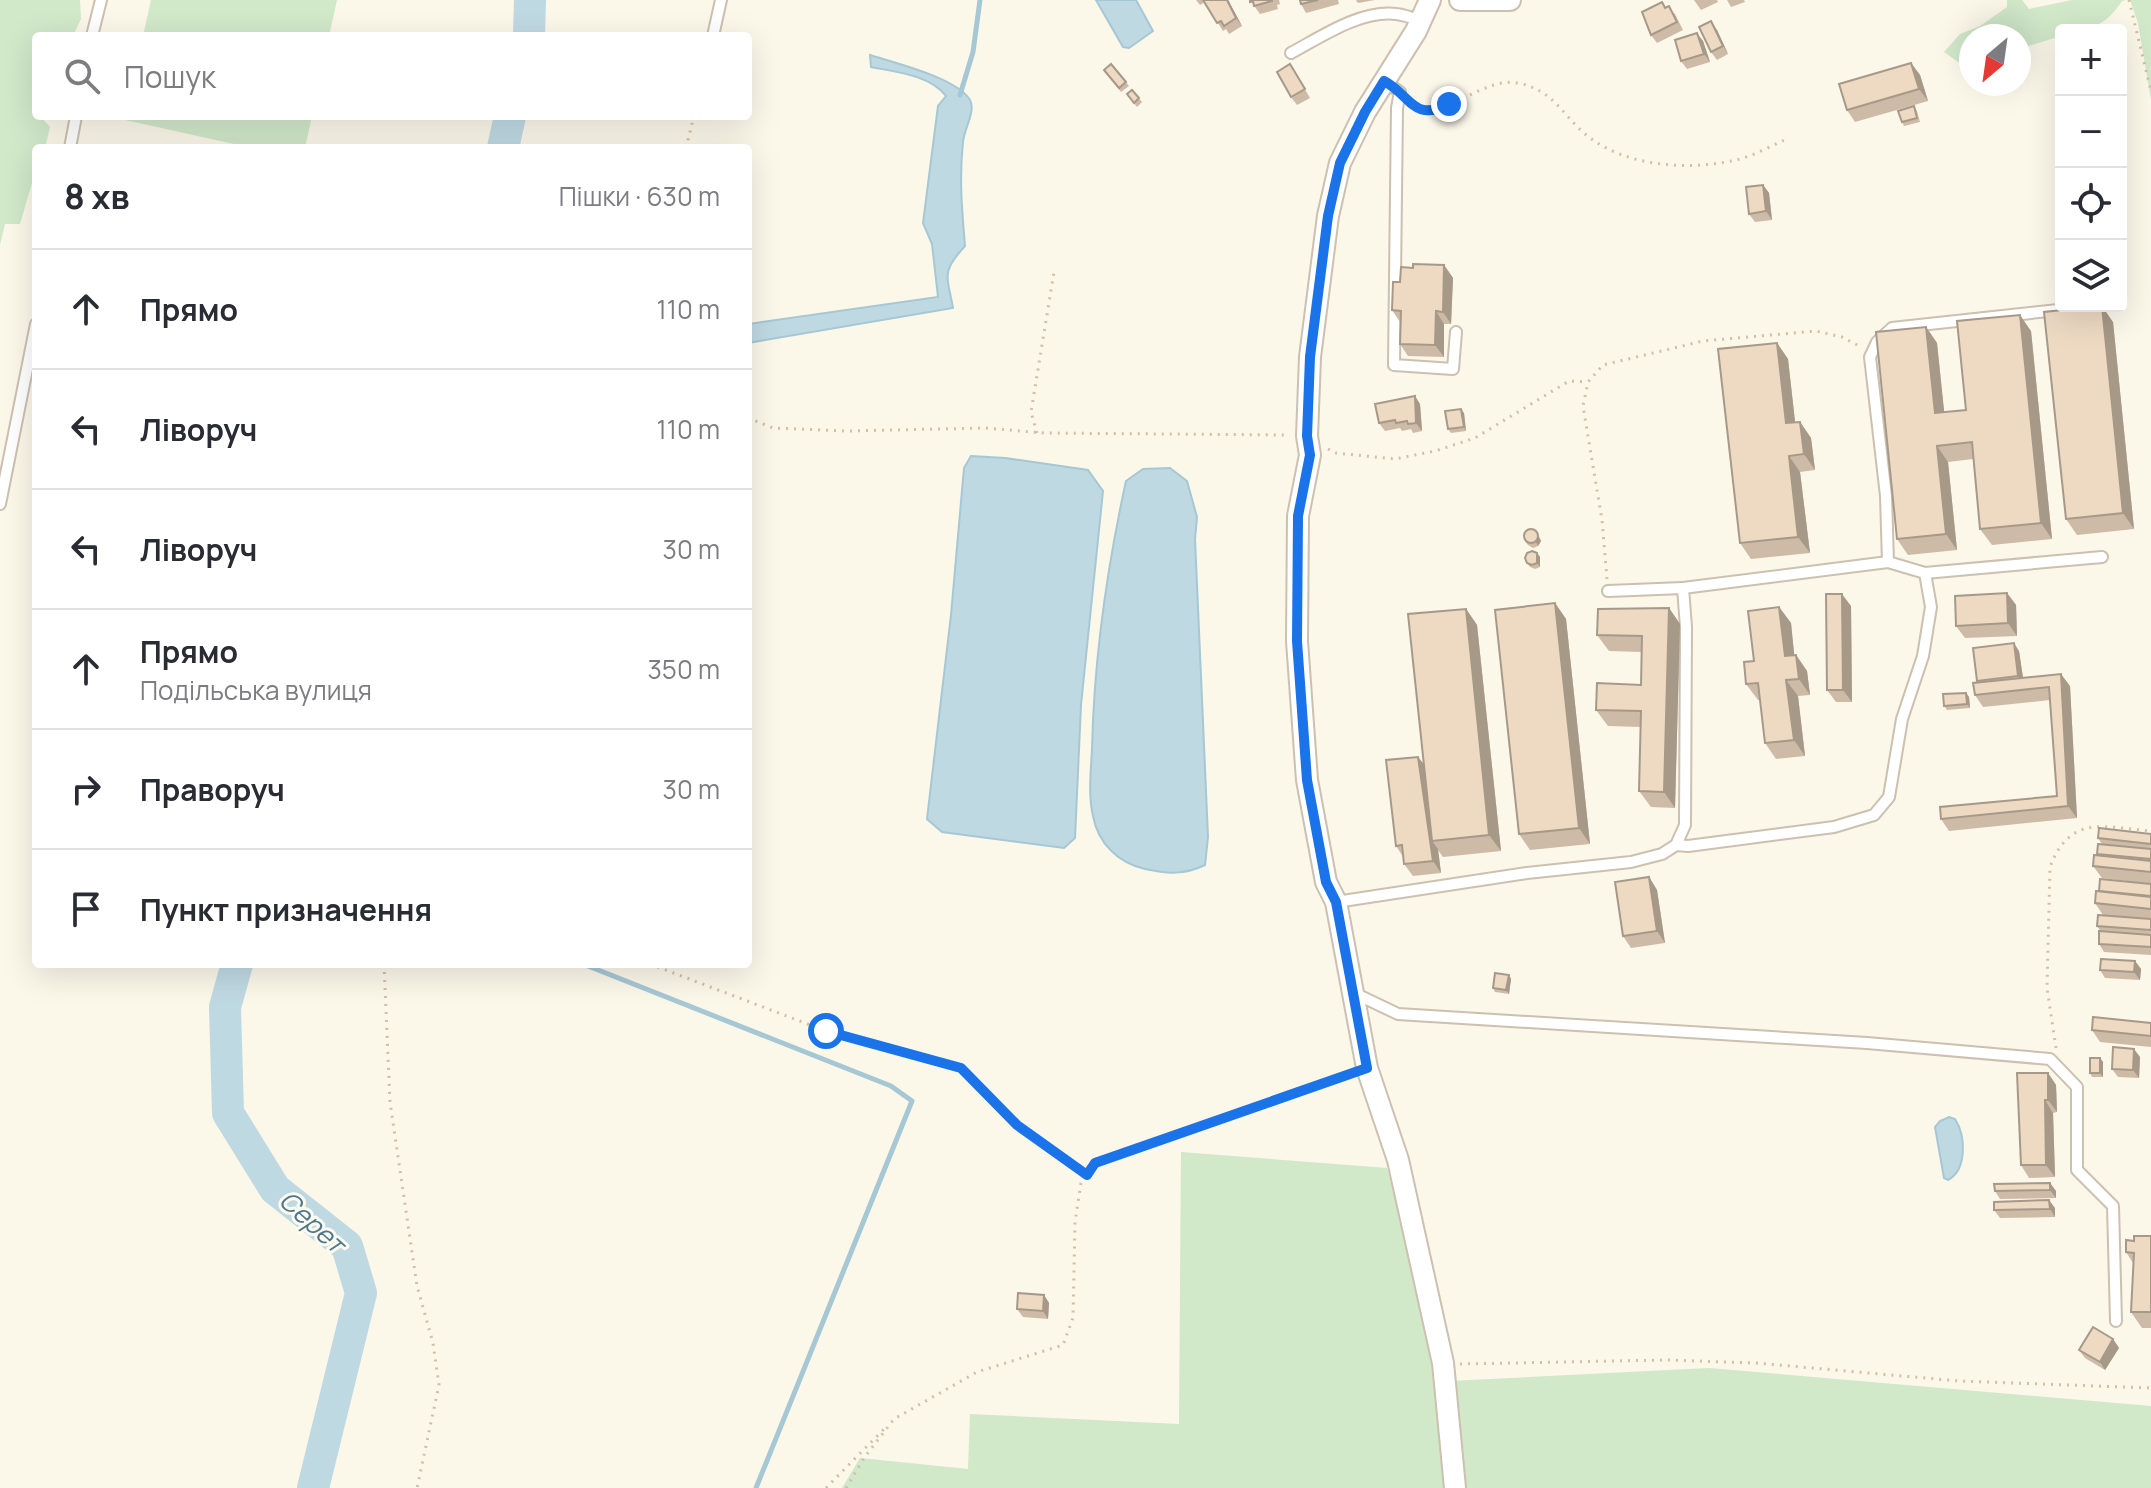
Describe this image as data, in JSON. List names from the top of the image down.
{
  "water": ["Серет"],
  "north": "bottom left",
  "page": {
    "map_buttons": ["+", "−"],
    "search": "Пошук",
    "heading": ["8 хв", "Пішки · 630 m"],
    "list": [
      ["Прямо", "110 m"],
      ["Ліворуч", "110 m"],
      ["Ліворуч", "30 m"],
      ["Прямо", "Подільська вулиця", "350 m"],
      ["Праворуч", "30 m"],
      "Пункт призначення"
    ]
  }
}
